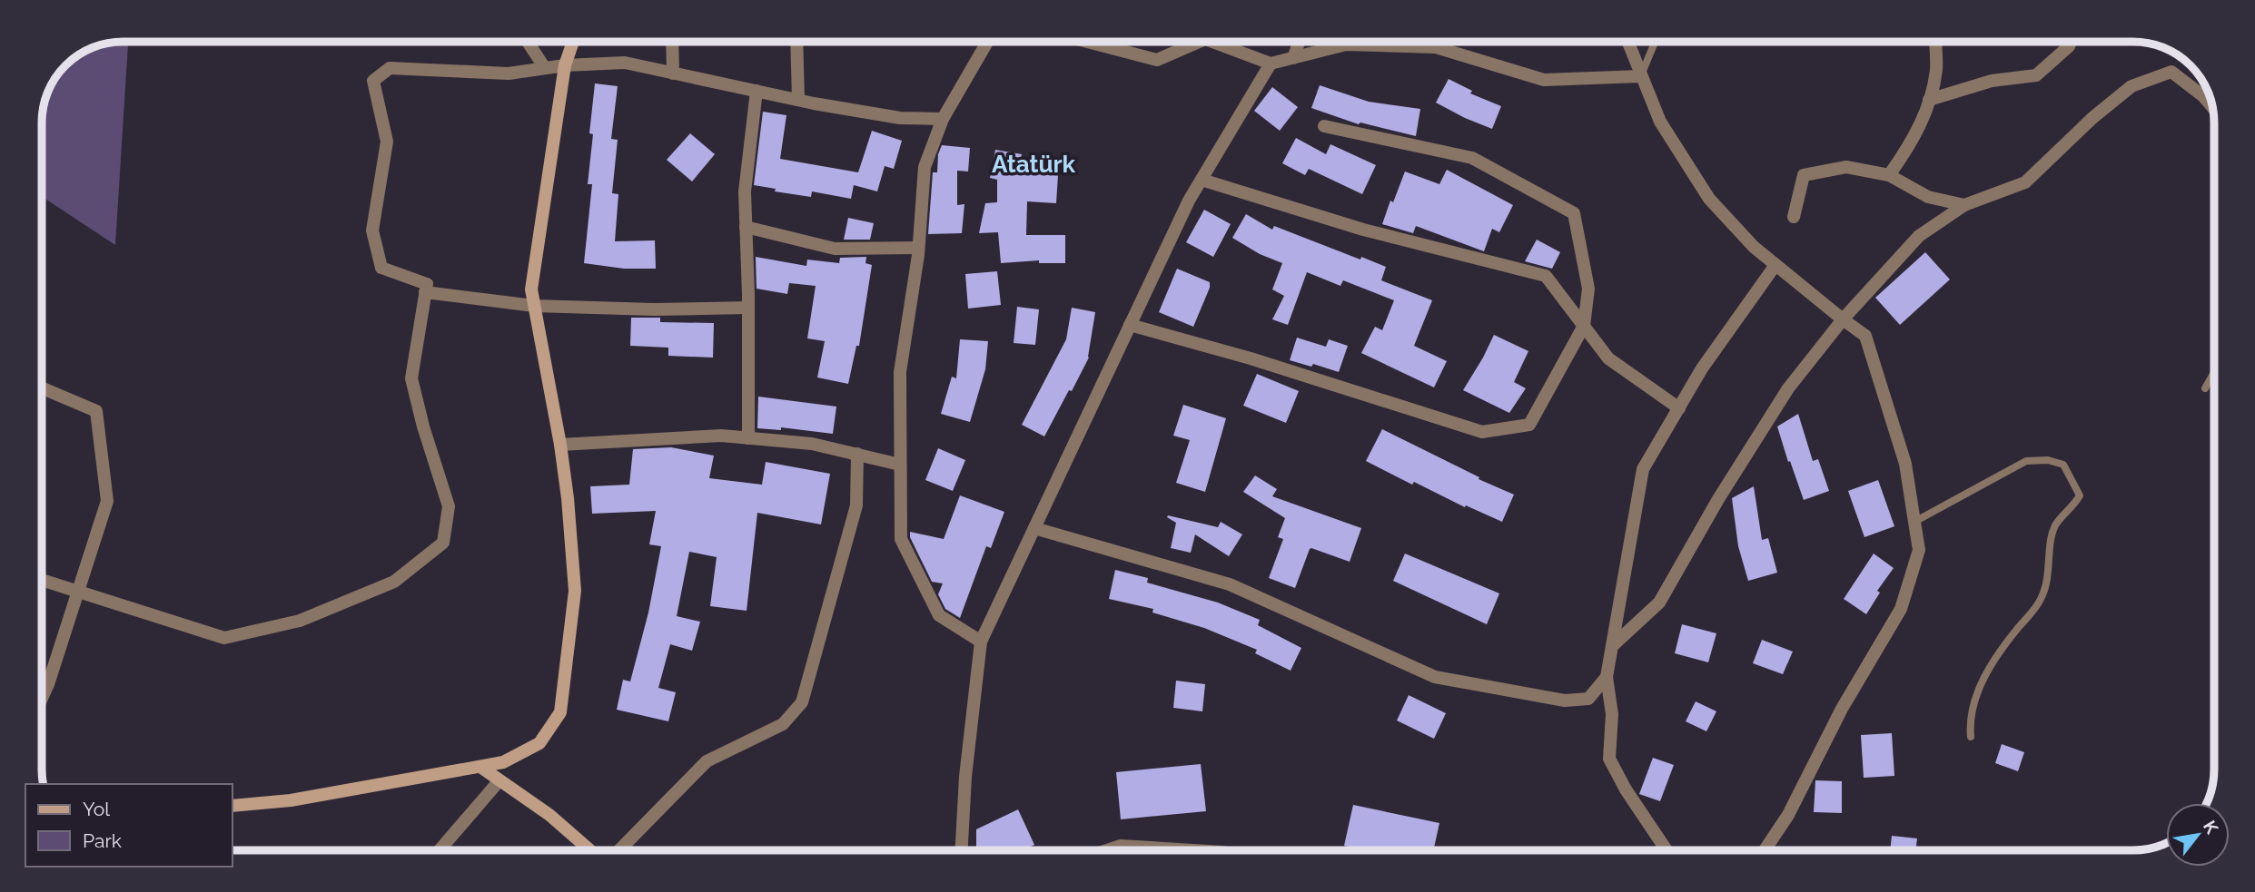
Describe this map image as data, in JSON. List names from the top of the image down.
{
  "districts": ["Atatürk"],
  "legend": ["Yol", "Park"],
  "north": "top right"
}
